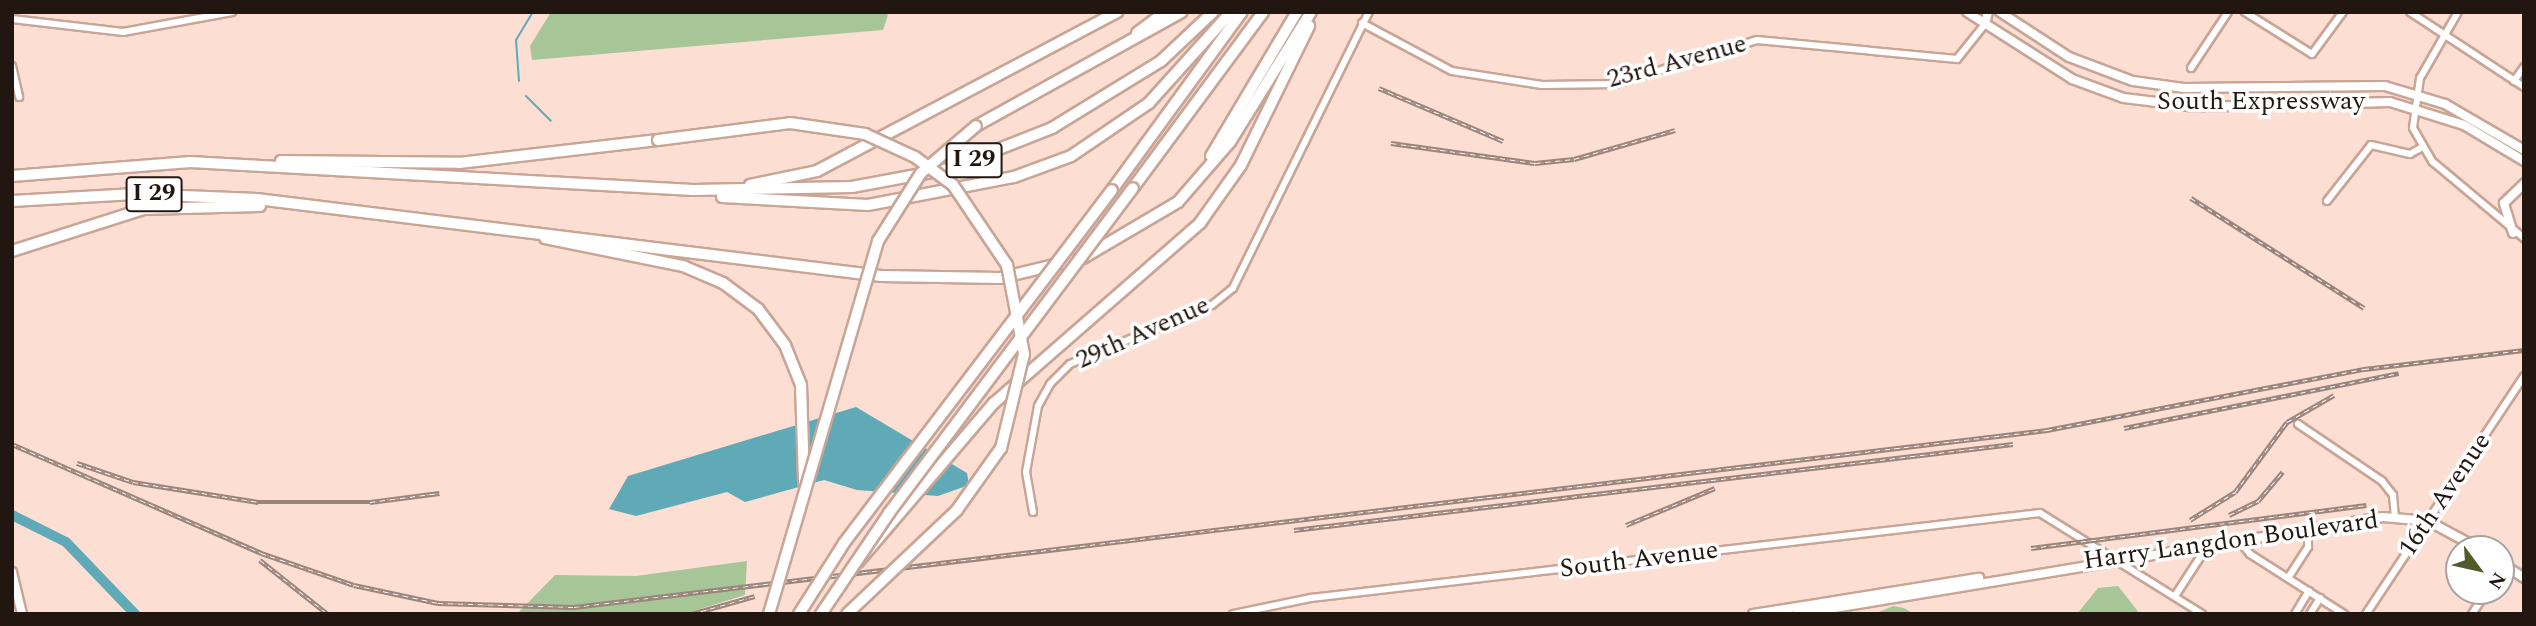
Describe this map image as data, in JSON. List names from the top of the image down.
{
  "streets": {
    "highway": ["I 29"],
    "main road": ["23rd Avenue", "South Expressway", "Harry Langdon Boulevard"],
    "street": ["29th Avenue", "16th Avenue", "South Avenue"]
  },
  "crossings": [
    ["23rd Avenue", "South Expressway"],
    ["23rd Avenue", "29th Avenue"],
    ["16th Avenue", "Harry Langdon Boulevard"],
    ["Harry Langdon Boulevard", "South Avenue"]
  ],
  "north": "bottom right"
}
